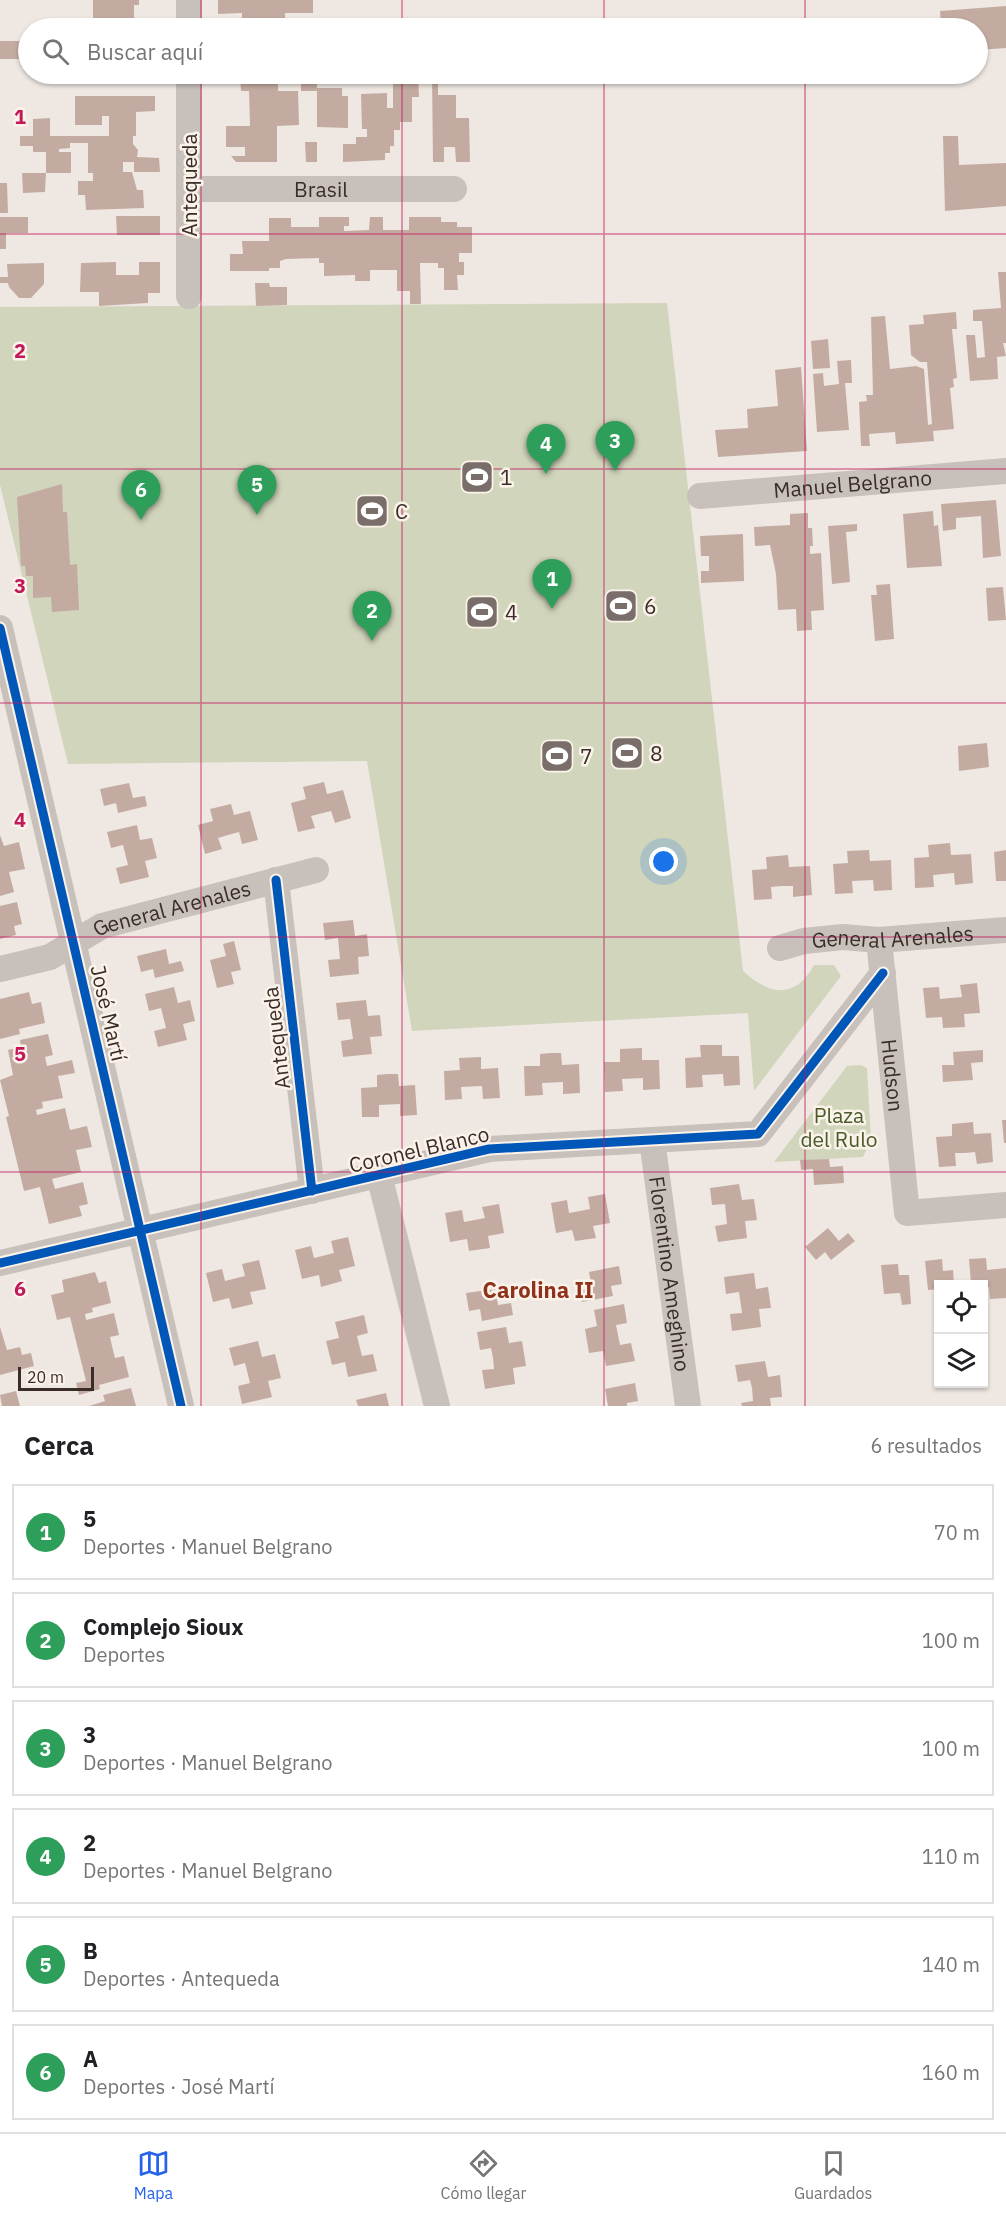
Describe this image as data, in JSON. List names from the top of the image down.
{
  "streets": {
    "street": [
      "Antequeda",
      "Brasil",
      "Manuel Belgrano",
      "General Arenales",
      "José Martí",
      "Hudson",
      "Coronel Blanco",
      "Florentino Ameghino"
    ]
  },
  "crossings": [
    ["Antequeda", "Brasil"],
    ["Antequeda", "General Arenales"],
    ["Antequeda", "Coronel Blanco"],
    ["General Arenales", "José Martí"],
    ["General Arenales", "Hudson"],
    ["José Martí", "Coronel Blanco"],
    ["Hudson", "Coronel Blanco"],
    ["Coronel Blanco", "Florentino Ameghino"]
  ],
  "districts": ["Carolina II"],
  "parks": ["Plaza del Rulo"],
  "places": {
    "sports": [
      "1",
      "C",
      "6",
      "4",
      "8",
      "7"
    ]
  },
  "scale_bar": "20 m",
  "page": {
    "search": "Buscar aquí",
    "pins": [
      "3",
      "4",
      "5",
      "6",
      "1",
      "2"
    ],
    "scale": "20 m",
    "heading": ["Cerca", "6 resultados"],
    "list": [
      {
        "mark": "1",
        "name": "5",
        "note": "Deportes · Manuel Belgrano",
        "value": "70 m"
      },
      {
        "mark": "2",
        "name": "Complejo Sioux",
        "note": "Deportes",
        "value": "100 m"
      },
      {
        "mark": "3",
        "name": "3",
        "note": "Deportes · Manuel Belgrano",
        "value": "100 m"
      },
      {
        "mark": "4",
        "name": "2",
        "note": "Deportes · Manuel Belgrano",
        "value": "110 m"
      },
      {
        "mark": "5",
        "name": "B",
        "note": "Deportes · Antequeda",
        "value": "140 m"
      },
      {
        "mark": "6",
        "name": "A",
        "note": "Deportes · José Martí",
        "value": "160 m"
      }
    ],
    "nav": ["Mapa", "Cómo llegar", "Guardados"]
  },
  "grid": {
    "rows": [
      "1",
      "2",
      "3",
      "4",
      "5",
      "6"
    ]
  }
}
